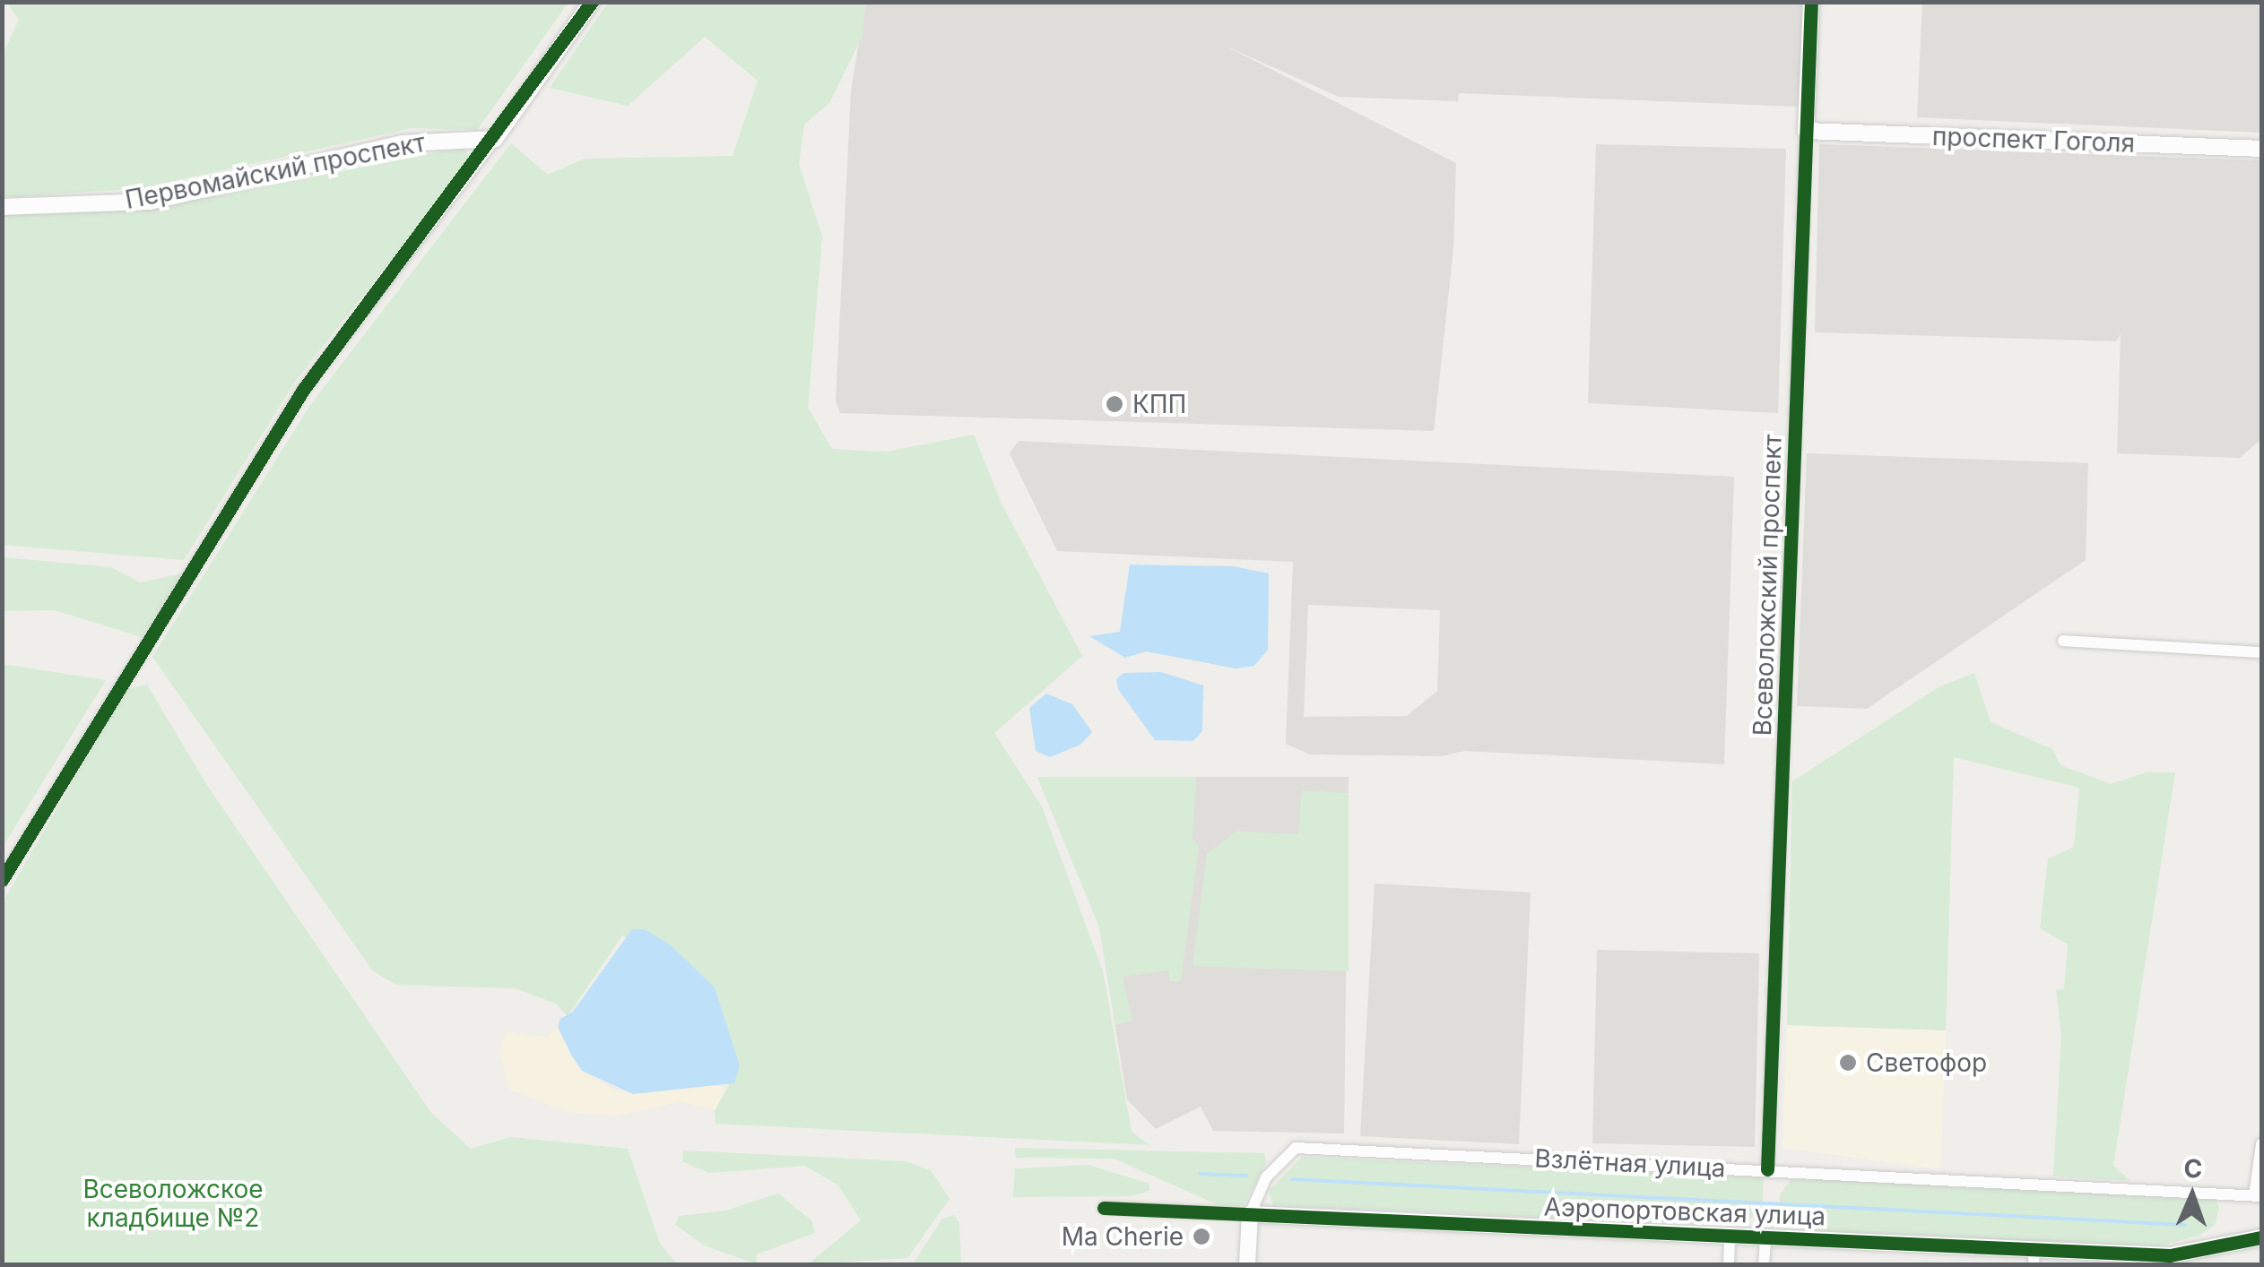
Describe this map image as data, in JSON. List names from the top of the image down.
{
  "streets": {
    "street": [
      "проспект Гоголя",
      "Первомайский проспект",
      "Всеволожский проспект",
      "Взлётная улица",
      "Аэропортовская улица"
    ]
  },
  "crossings": [
    ["проспект Гоголя", "Всеволожский проспект"],
    ["Всеволожский проспект", "Взлётная улица"],
    ["Взлётная улица", "Аэропортовская улица"]
  ],
  "parks": ["Всеволожское кладбище №2"],
  "places": ["КПП", "Светофор", "Ma Cherie"],
  "north": "top"
}
